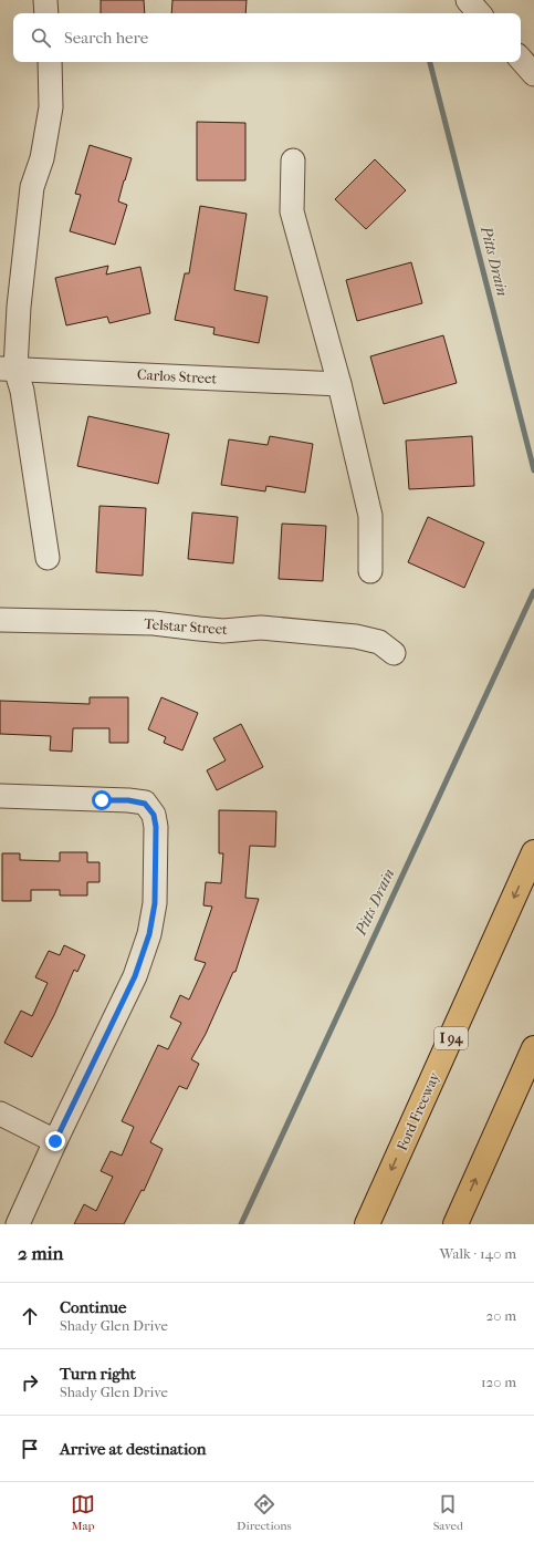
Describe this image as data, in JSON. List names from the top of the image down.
{
  "streets": {
    "highway": ["I 94", "Ford Freeway"],
    "street": ["Carlos Street", "Telstar Street"]
  },
  "water": ["Pitts Drain"],
  "page": {
    "search": "Search here",
    "heading": ["2 min", "Walk · 140 m"],
    "list": [
      ["Continue", "Shady Glen Drive", "20 m"],
      ["Turn right", "Shady Glen Drive", "120 m"],
      "Arrive at destination"
    ],
    "nav": ["Map", "Directions", "Saved"]
  }
}
